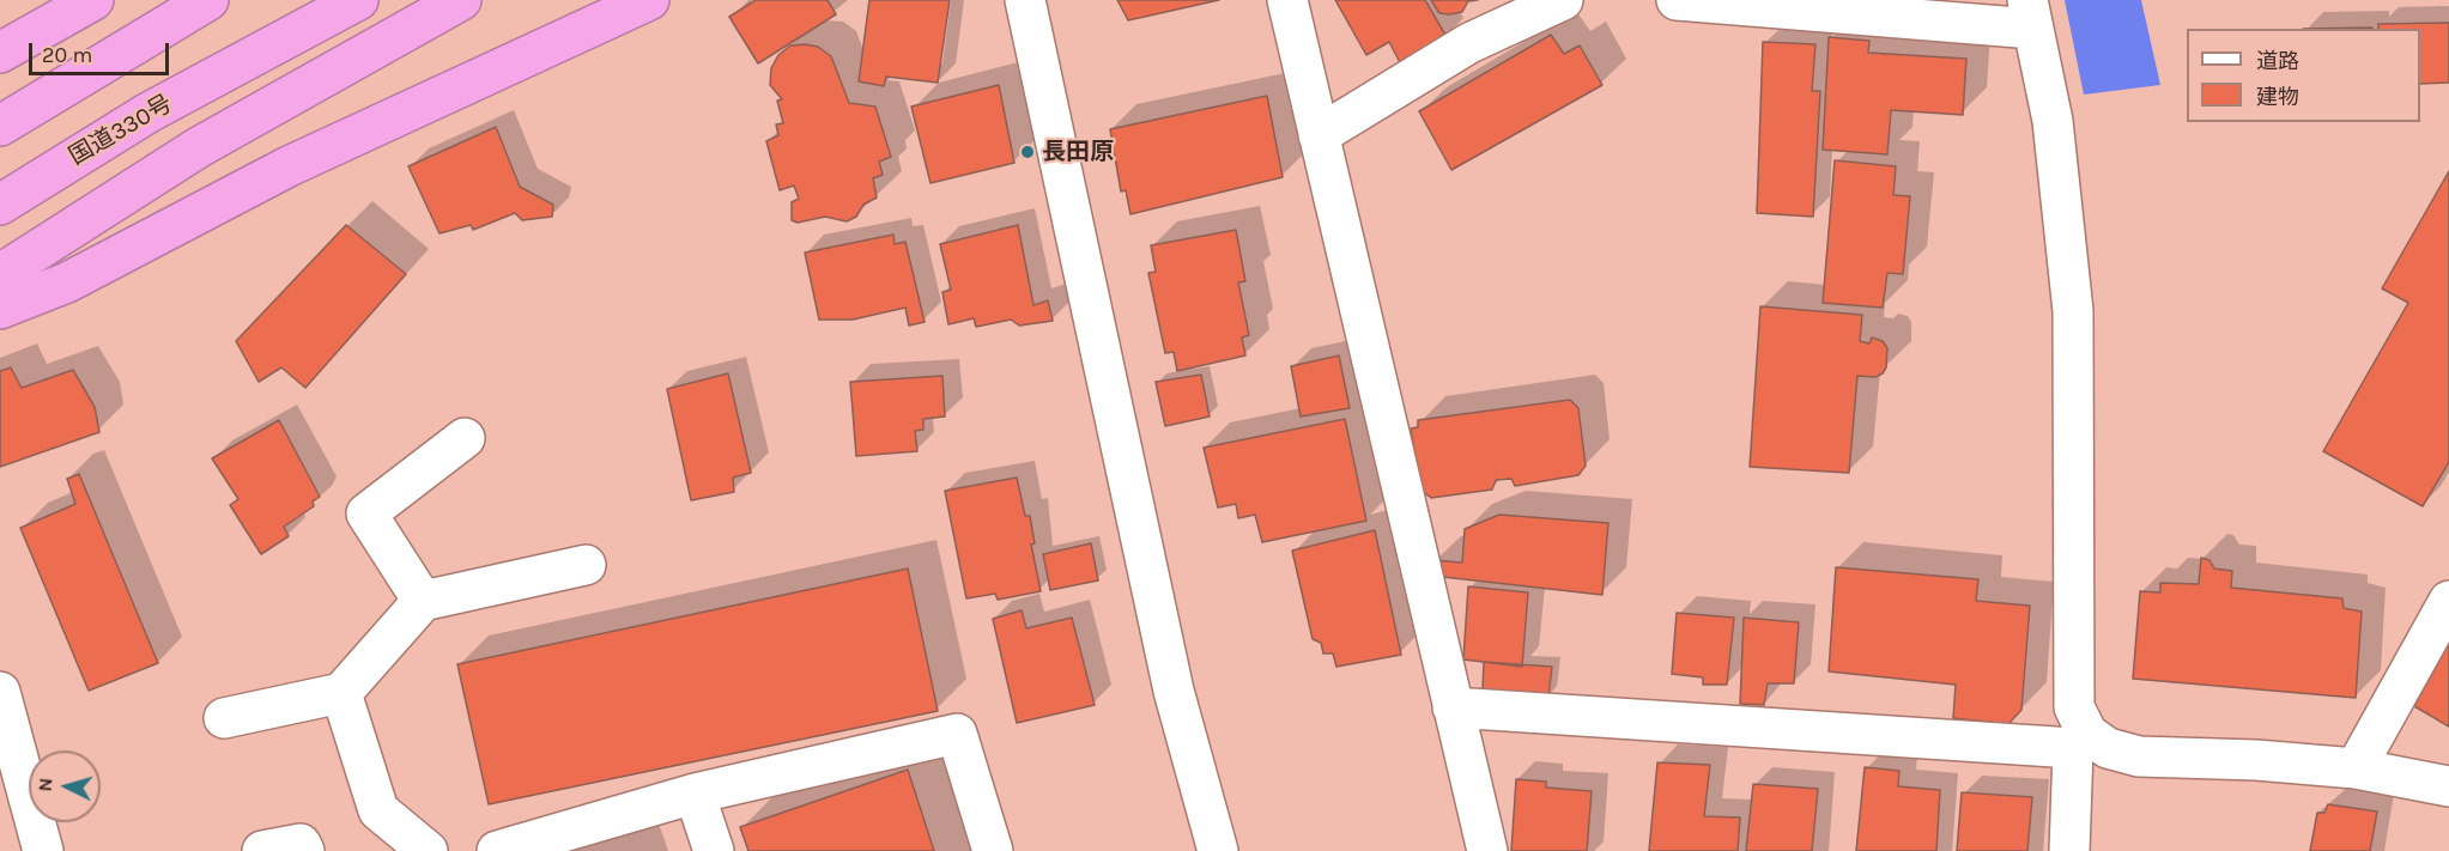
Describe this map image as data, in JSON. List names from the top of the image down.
{
  "streets": {
    "highway": ["国道330号"]
  },
  "places": ["長田原"],
  "legend": ["道路", "建物"],
  "scale_bar": "20 m",
  "north": "left"
}
